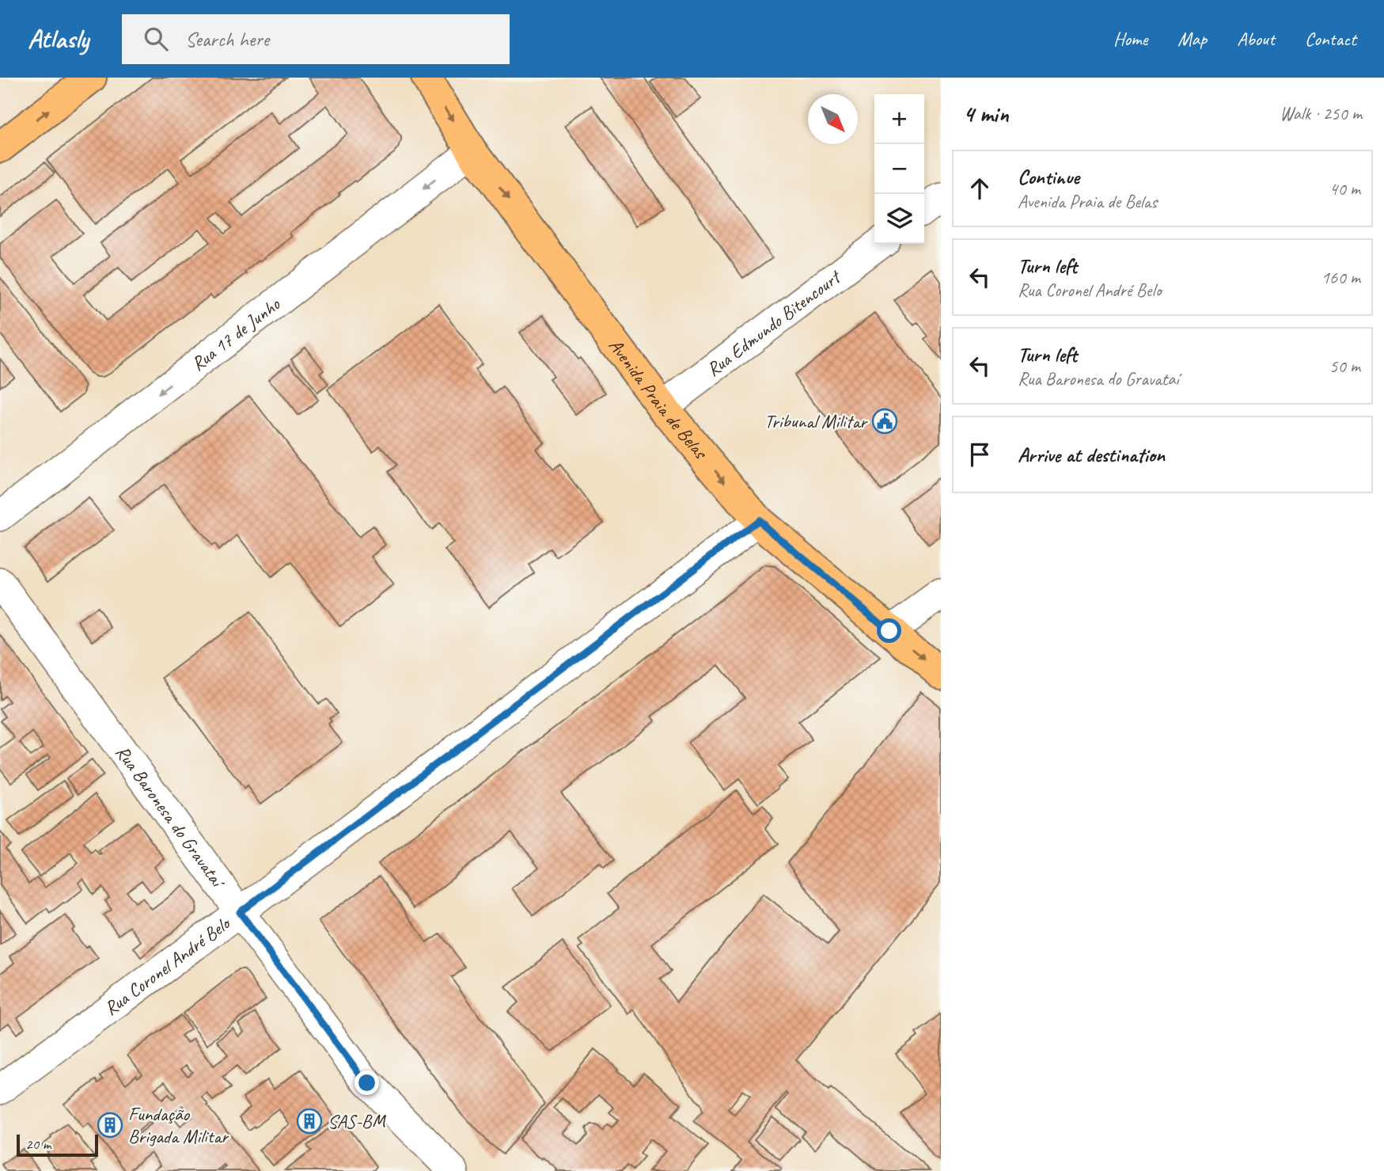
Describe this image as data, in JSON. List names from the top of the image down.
{
  "streets": {
    "main road": ["Avenida Praia de Belas"],
    "street": [
      "Rua Edmundo Bitencourt",
      "Rua 17 de Junho",
      "Rua Baronesa do Gravataí",
      "Rua Coronel André Belo"
    ]
  },
  "crossings": [
    ["Rua Edmundo Bitencourt", "Avenida Praia de Belas"],
    ["Rua 17 de Junho", "Avenida Praia de Belas"],
    ["Avenida Praia de Belas", "Rua Coronel André Belo"],
    ["Rua Baronesa do Gravataí", "Rua Coronel André Belo"]
  ],
  "one_way": ["Rua 17 de Junho", "Avenida Praia de Belas"],
  "places": {
    "public building": ["Tribunal Militar"],
    "building": ["SAS-BM", "Fundação Brigada Militar"]
  },
  "scale_bar": "20 m",
  "north": "bottom right",
  "page": {
    "header": "Atlasly",
    "search": "Search here",
    "nav": [
      "Home",
      "Map",
      "About",
      "Contact"
    ],
    "heading": ["4 min", "Walk · 250 m"],
    "map_buttons": ["+", "−"],
    "list": [
      ["Continue", "Avenida Praia de Belas", "40 m"],
      ["Turn left", "Rua Coronel André Belo", "160 m"],
      ["Turn left", "Rua Baronesa do Gravataí", "50 m"],
      "Arrive at destination"
    ],
    "scale": "20 m"
  }
}
